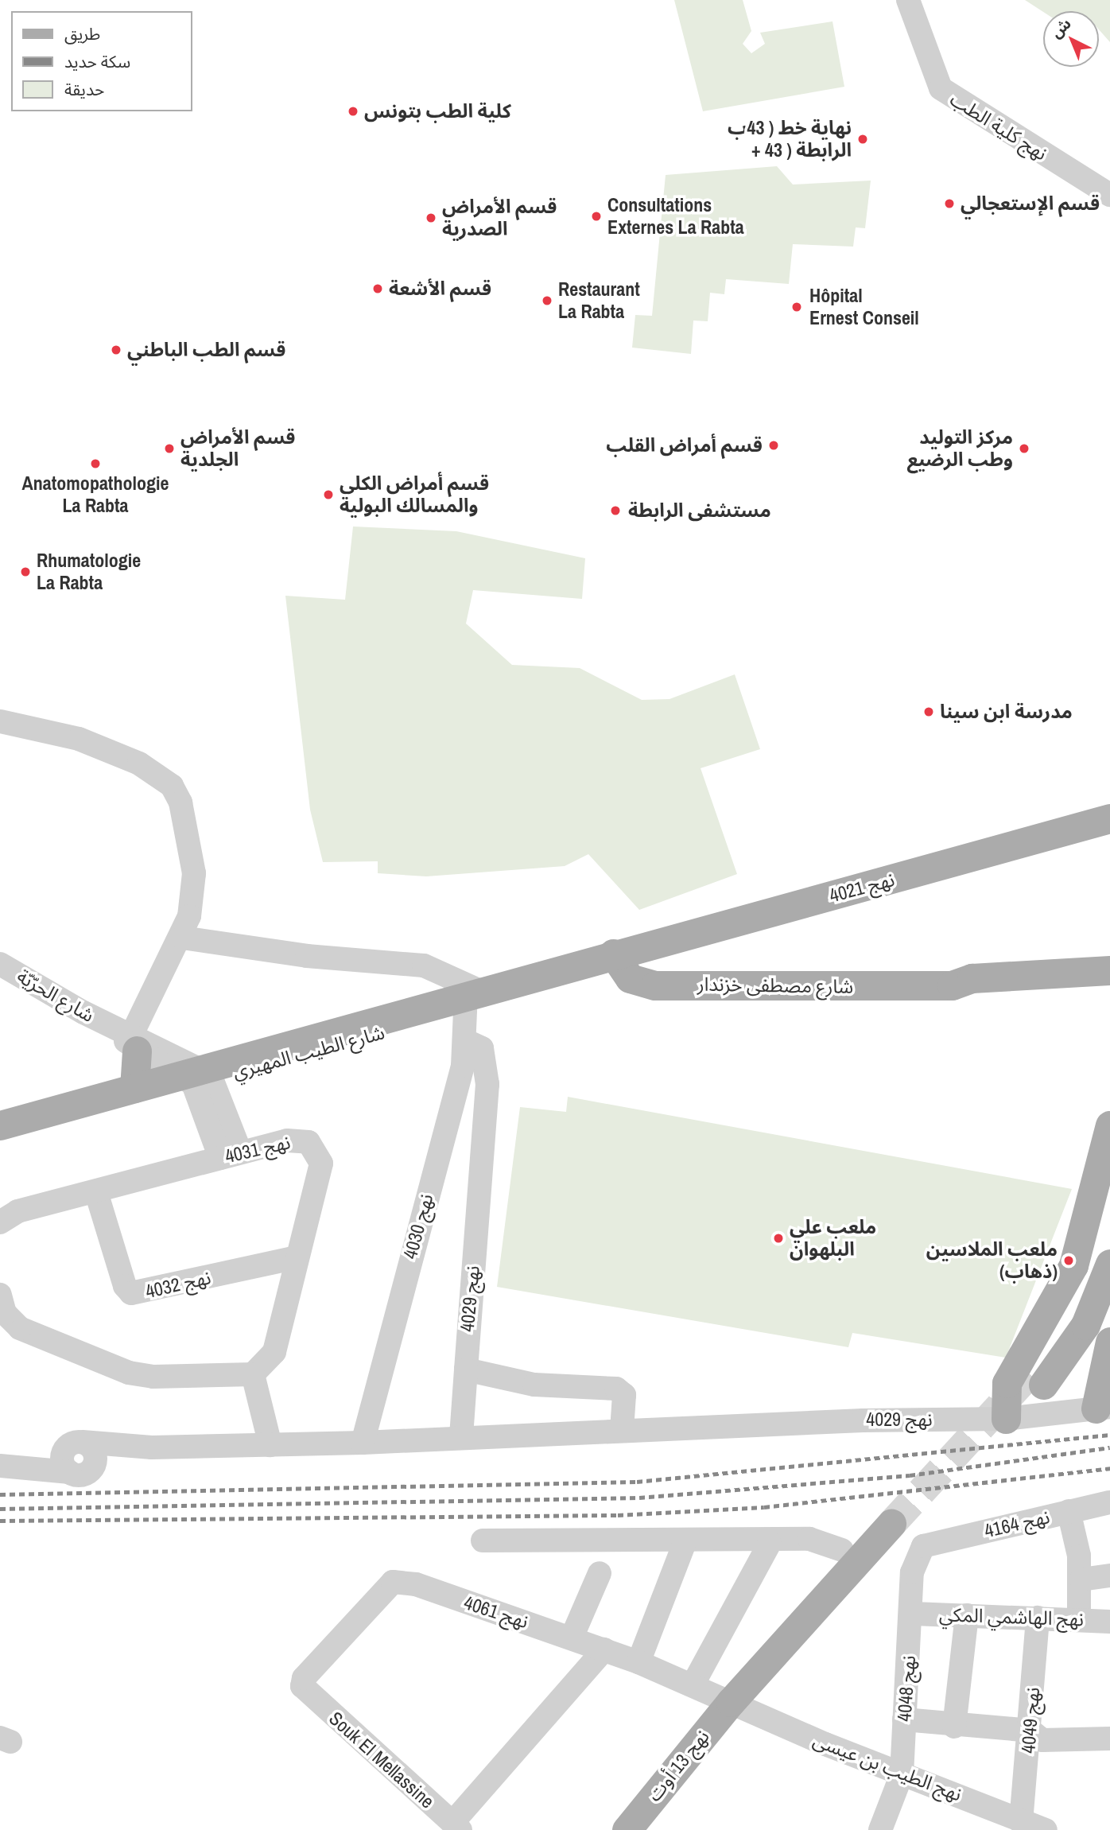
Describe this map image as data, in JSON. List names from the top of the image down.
{
  "streets": {
    "main road": [
      "نهج 4021",
      "شارع مصطفى خزندار",
      "شارع الطيب المهيري",
      "نهج 13 أوت"
    ],
    "street": [
      "نهج كلية الطب",
      "شارع الحرّيّة",
      "نهج 4031",
      "نهج 4030",
      "نهج 4032",
      "نهج 4029",
      "نهج 4164",
      "نهج 4061",
      "نهج الهاشمي المكي",
      "نهج 4048",
      "نهج 4049",
      "Souk El Mellassine",
      "نهج الطيب بن عيسى"
    ]
  },
  "crossings": [
    ["نهج 4021", "شارع مصطفى خزندار"],
    ["نهج 4021", "شارع الطيب المهيري"],
    ["شارع مصطفى خزندار", "شارع الطيب المهيري"],
    ["شارع الحرّيّة", "شارع الطيب المهيري"],
    ["شارع الطيب المهيري", "نهج 4030"],
    ["نهج 4031", "نهج 4032"],
    ["نهج 4030", "نهج 4029"],
    ["نهج 4164", "نهج 4048"],
    ["نهج 4061", "Souk El Mellassine"],
    ["نهج 4061", "نهج 13 أوت"],
    ["نهج 4061", "نهج الطيب بن عيسى"],
    ["نهج الهاشمي المكي", "نهج 4048"],
    ["نهج الهاشمي المكي", "نهج 4049"],
    ["نهج 4048", "نهج الطيب بن عيسى"],
    ["نهج 4049", "نهج الطيب بن عيسى"],
    ["نهج 13 أوت", "نهج الطيب بن عيسى"]
  ],
  "places": [
    "كلية الطب بتونس",
    "نهاية خط ( 43ب + 43 ) الرابطة",
    "قسم الإستعجالي",
    "Consultations Externes La Rabta",
    "قسم الأمراض الصدرية",
    "قسم الأشعة",
    "Restaurant La Rabta",
    "Hôpital Ernest Conseil",
    "قسم الطب الباطني",
    "قسم أمراض القلب",
    "قسم الأمراض الجلدية",
    "مركز التوليد وطب الرضيع",
    "Anatomopathologie La Rabta",
    "قسم أمراض الكلى والمسالك البولية",
    "مستشفى الرابطة",
    "Rhumatologie La Rabta",
    "مدرسة ابن سينا",
    "ملعب علي البلهوان",
    "ملعب الملاسين (ذهاب)"
  ],
  "legend": ["طريق", "سكة حديد", "حديقة"],
  "north": "top left"
}
